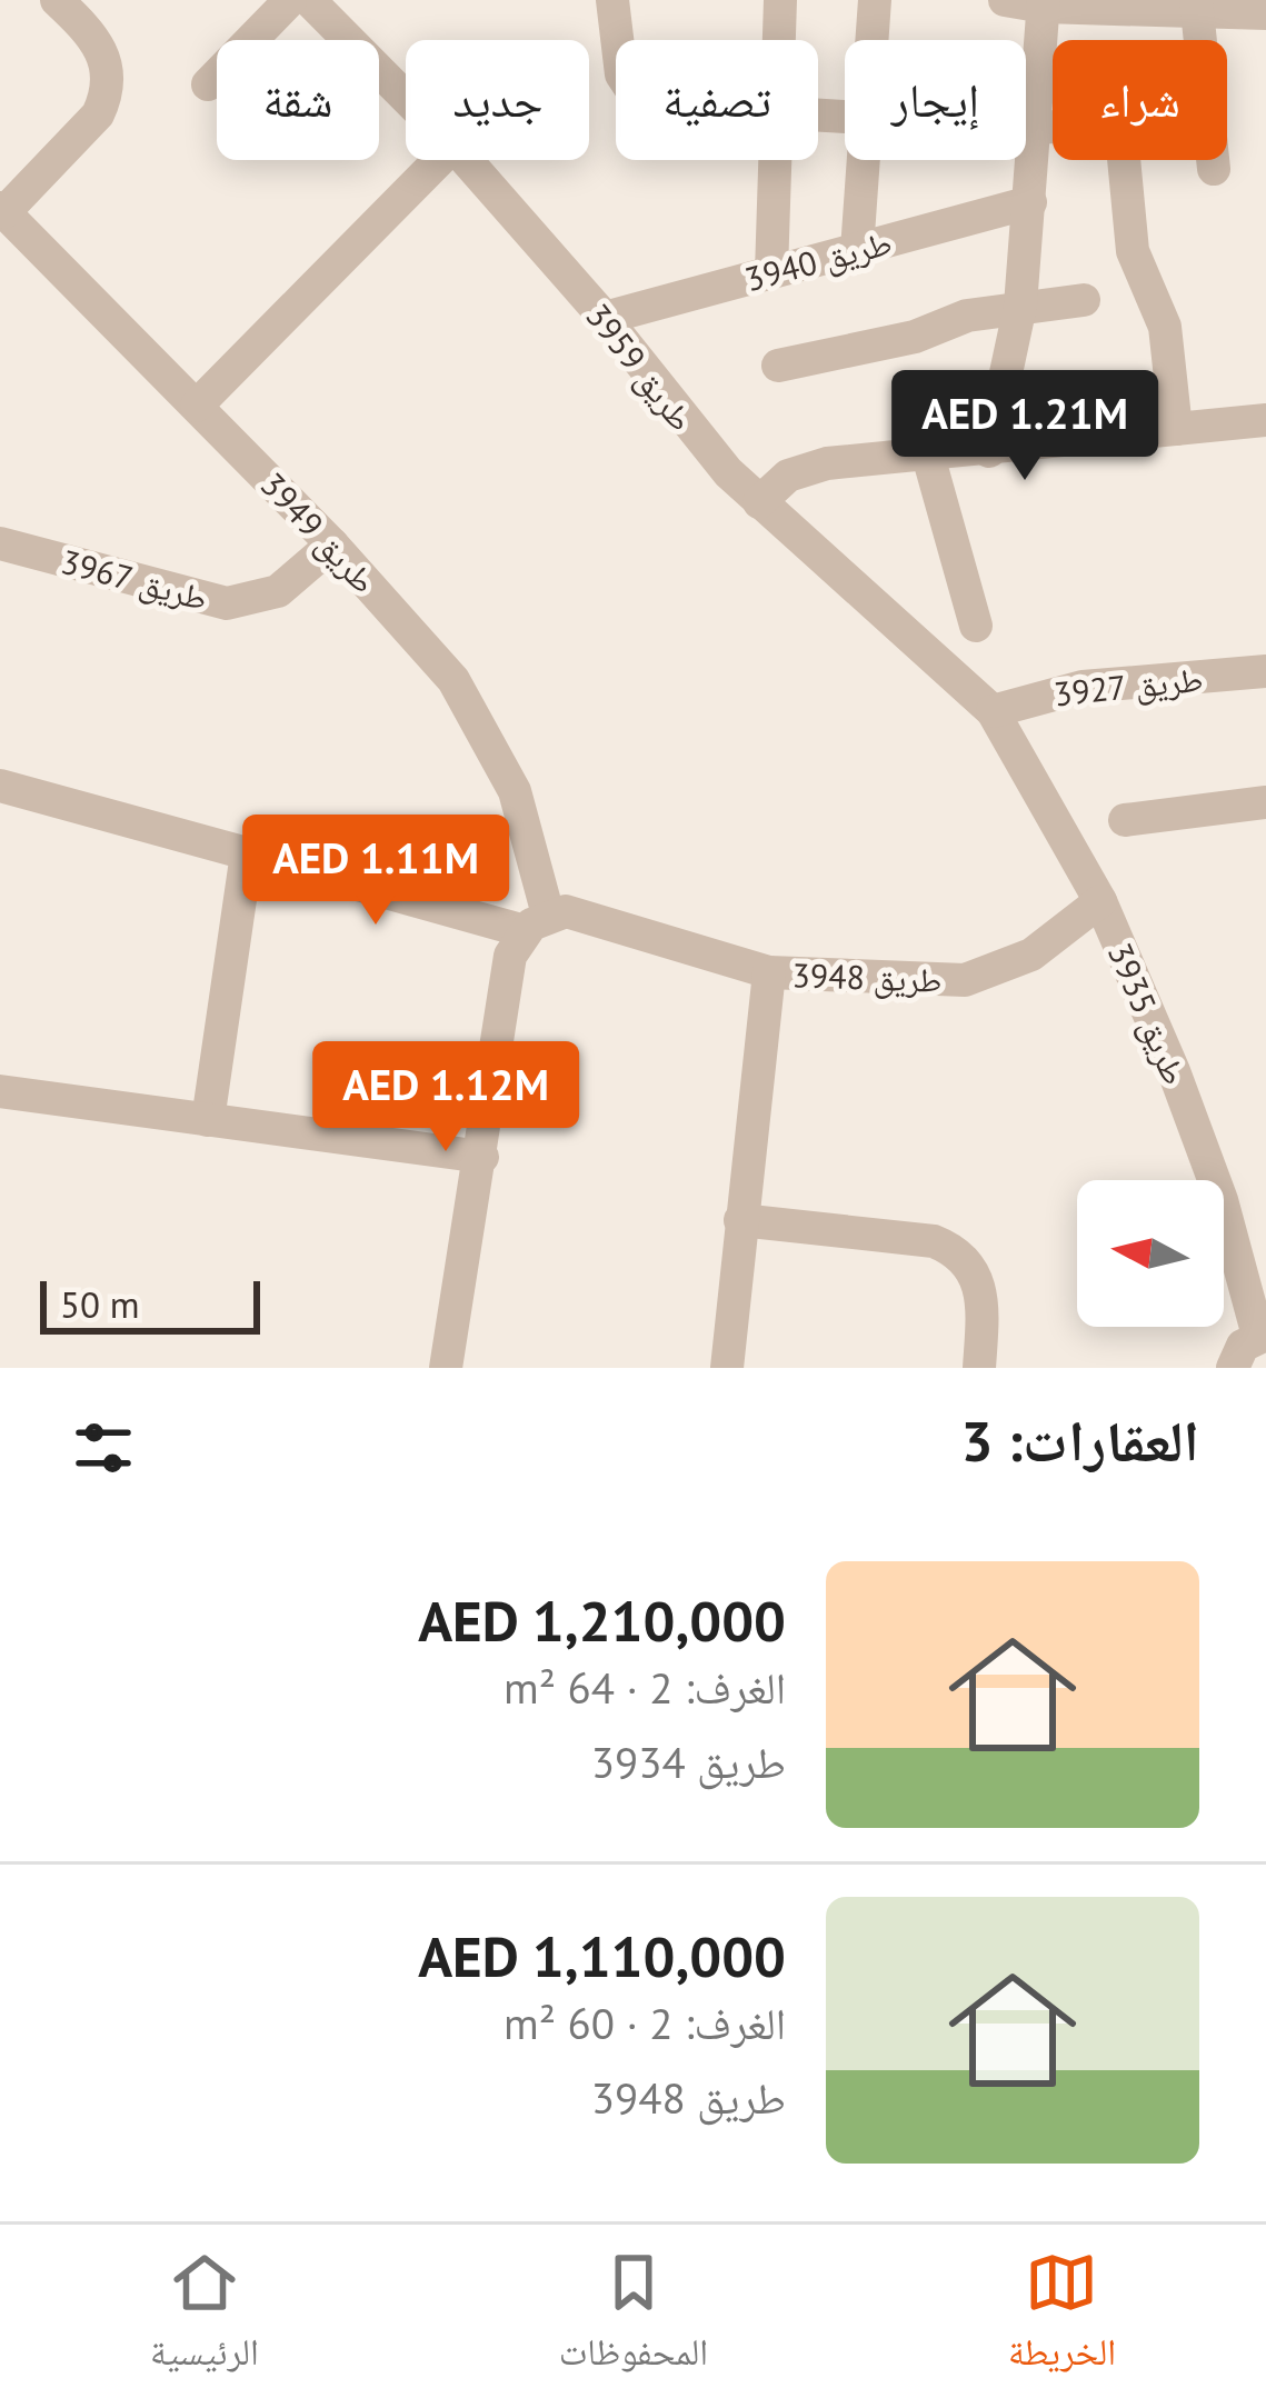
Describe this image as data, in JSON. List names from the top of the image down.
{
  "streets": {
    "street": [
      "طريق 3940",
      "طريق 3959",
      "طريق 3949",
      "طريق 3967",
      "طريق 3927",
      "طريق 3948",
      "طريق 3935"
    ]
  },
  "crossings": [
    ["طريق 3940", "طريق 3959"],
    ["طريق 3959", "طريق 3927"],
    ["طريق 3959", "طريق 3935"],
    ["طريق 3949", "طريق 3967"],
    ["طريق 3949", "طريق 3948"],
    ["طريق 3927", "طريق 3935"],
    ["طريق 3948", "طريق 3935"]
  ],
  "scale_bar": "50 m",
  "north": "left",
  "page": {
    "chip": [
      "شراء",
      "إيجار",
      "تصفية",
      "جديد",
      "شقة"
    ],
    "price": ["AED 1.21M", "AED 1.11M", "AED 1.12M"],
    "scale": "50 m",
    "heading": "العقارات: 3",
    "list": [
      {
        "name": "AED 1,210,000",
        "note": "الغرف: 2 · 64 m² · طريق 3934"
      },
      {
        "name": "AED 1,110,000",
        "note": "الغرف: 2 · 60 m² · طريق 3948"
      }
    ],
    "tabs": ["الخريطة", "المحفوظات", "الرئيسية"]
  }
}
